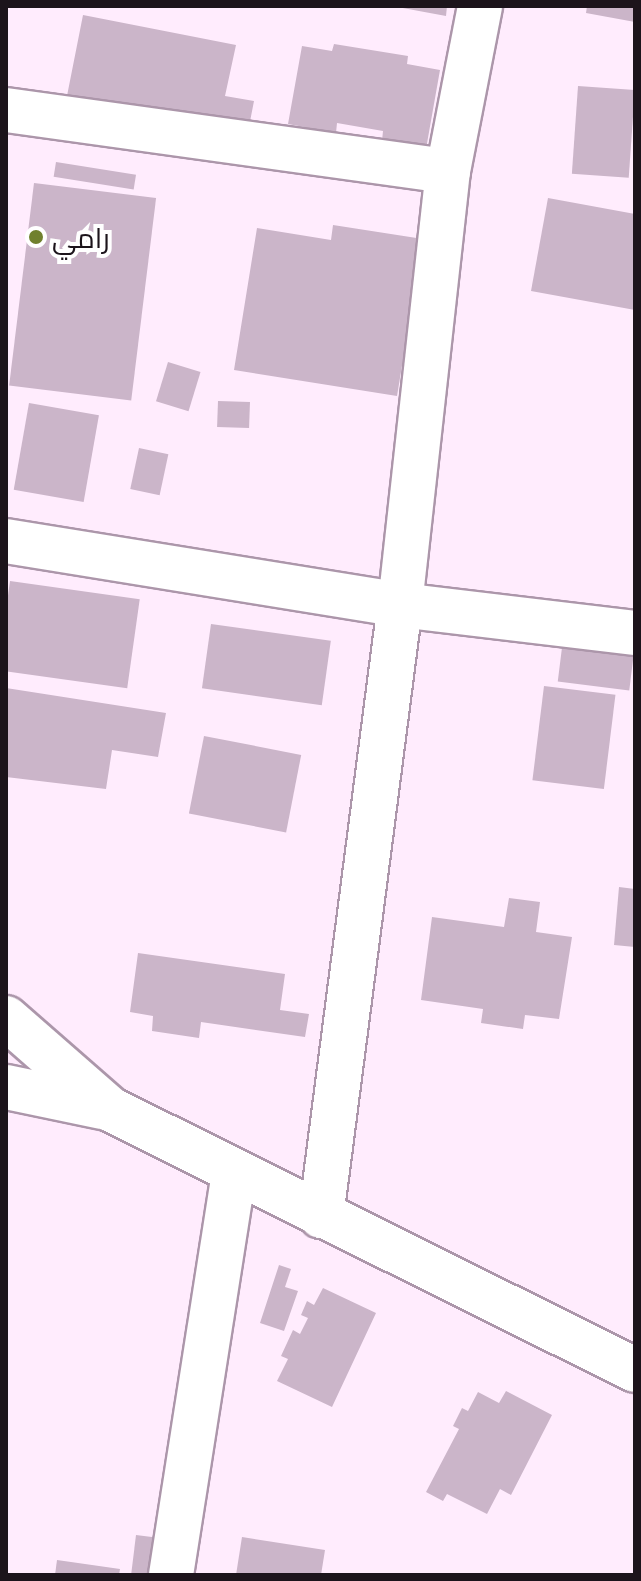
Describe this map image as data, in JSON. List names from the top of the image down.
{
  "places": ["رامي"]
}
